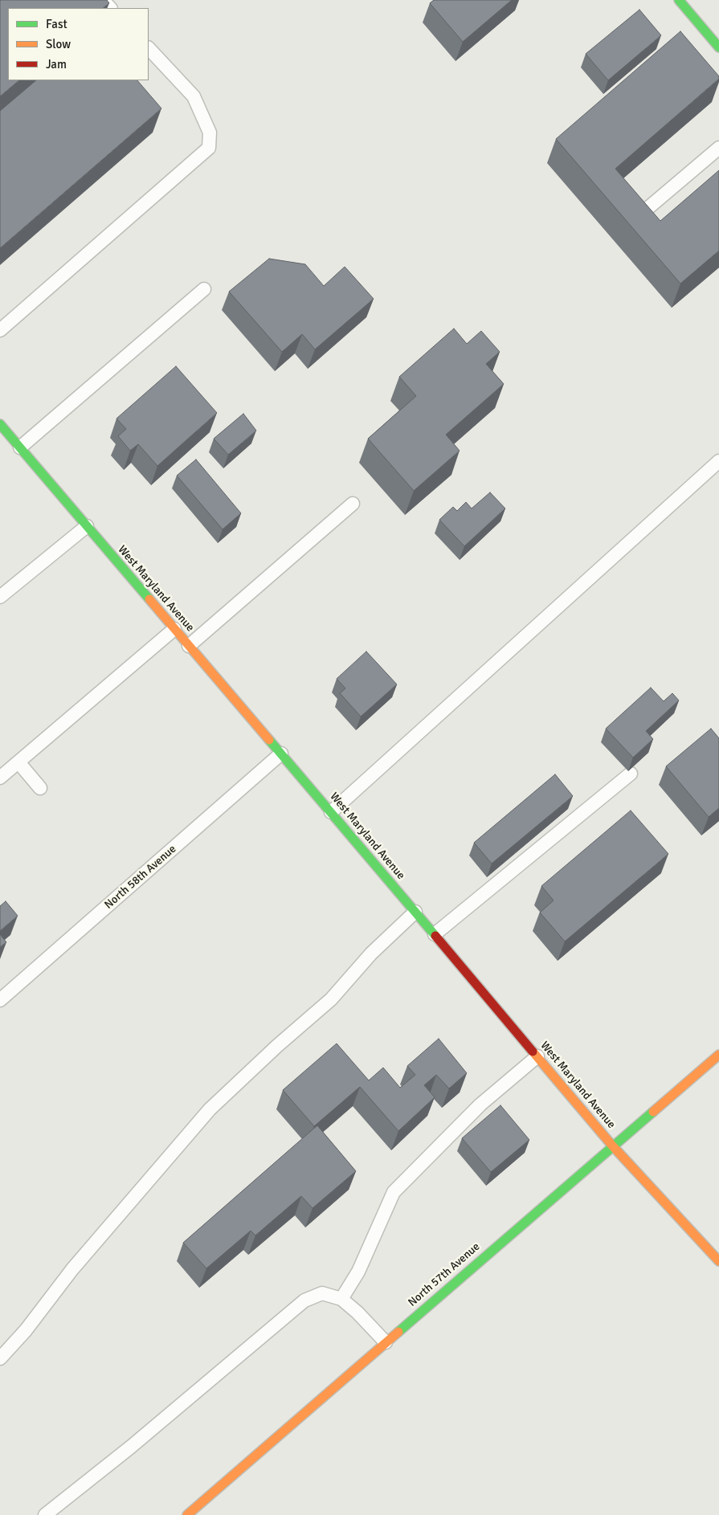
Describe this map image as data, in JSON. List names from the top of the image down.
{
  "streets": {
    "street": ["West Maryland Avenue", "North 57th Avenue"],
    "lane": ["North 58th Avenue"]
  },
  "crossings": [
    ["West Maryland Avenue", "North 58th Avenue"],
    ["West Maryland Avenue", "North 57th Avenue"]
  ],
  "legend": ["Fast", "Slow", "Jam"]
}
